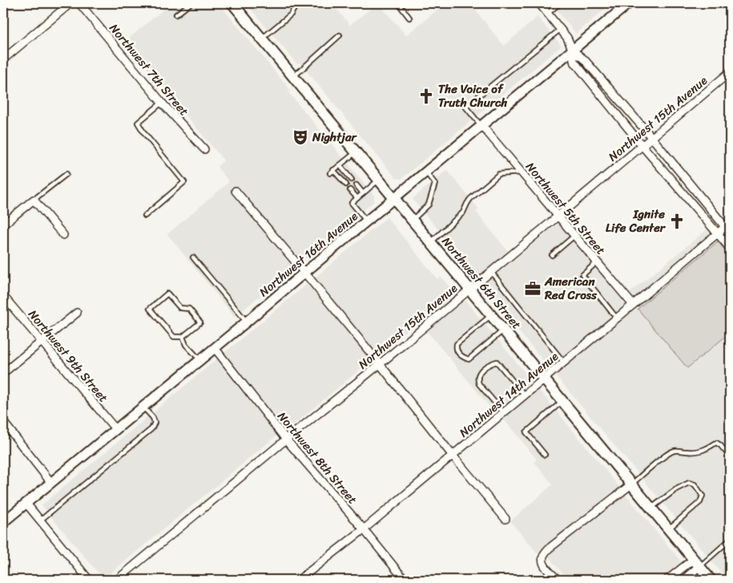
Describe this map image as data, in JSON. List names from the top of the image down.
{
  "streets": {
    "main road": ["Northwest 6th Street"],
    "street": [
      "Northwest 7th Street",
      "Northwest 15th Avenue",
      "Northwest 5th Street",
      "Northwest 16th Avenue",
      "Northwest 9th Street",
      "Northwest 14th Avenue",
      "Northwest 8th Street"
    ]
  },
  "crossings": [
    ["Northwest 15th Avenue", "Northwest 5th Street"],
    ["Northwest 15th Avenue", "Northwest 6th Street"],
    ["Northwest 15th Avenue", "Northwest 8th Street"],
    ["Northwest 5th Street", "Northwest 16th Avenue"],
    ["Northwest 5th Street", "Northwest 14th Avenue"],
    ["Northwest 16th Avenue", "Northwest 6th Street"],
    ["Northwest 16th Avenue", "Northwest 9th Street"],
    ["Northwest 16th Avenue", "Northwest 8th Street"],
    ["Northwest 6th Street", "Northwest 14th Avenue"],
    ["Northwest 14th Avenue", "Northwest 8th Street"]
  ],
  "places": {
    "church": ["The Voice of Truth Church", "Ignite Life Center"],
    "theatre": ["Nightjar"],
    "office": ["American Red Cross"]
  }
}
